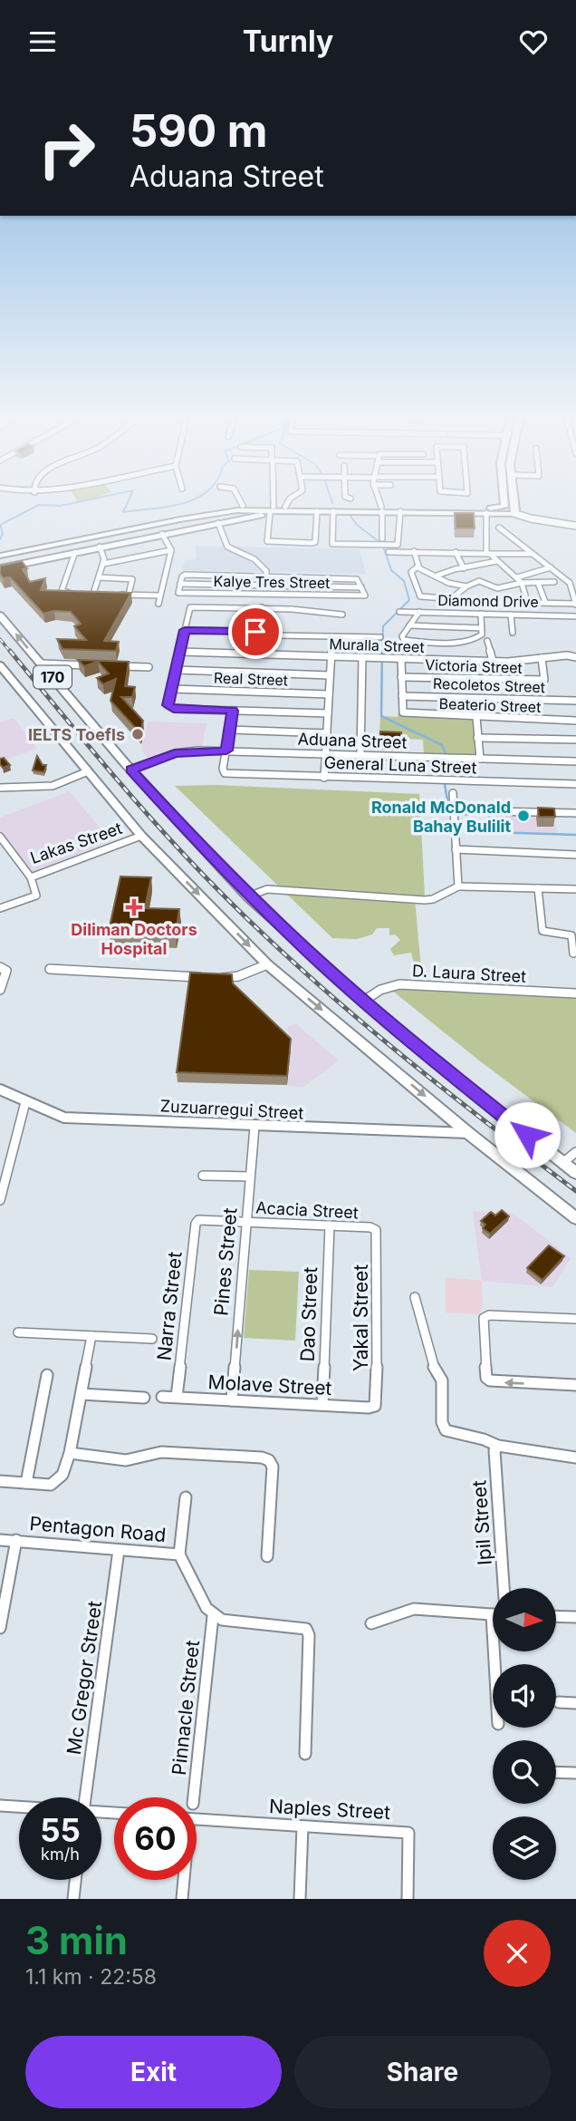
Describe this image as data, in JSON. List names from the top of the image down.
{
  "streets": {
    "main road": ["170"],
    "street": [
      "Kalye Tres Street",
      "Diamond Drive",
      "Muralla Street",
      "Victoria Street",
      "Real Street",
      "Recoletos Street",
      "Beaterio Street",
      "Aduana Street",
      "General Luna Street",
      "Lakas Street",
      "D. Laura Street",
      "Zuzuarregui Street",
      "Acacia Street",
      "Pines Street",
      "Narra Street",
      "Dao Street",
      "Yakal Street",
      "Molave Street",
      "Ipil Street",
      "Pentagon Road",
      "Mc Gregor Street",
      "Pinnacle Street",
      "Naples Street"
    ]
  },
  "crossings": [
    ["Muralla Street", "Victoria Street"],
    ["170", "Aduana Street"],
    ["170", "Lakas Street"],
    ["170", "D. Laura Street"],
    ["170", "Zuzuarregui Street"],
    ["Recoletos Street", "Beaterio Street"],
    ["Aduana Street", "General Luna Street"],
    ["Zuzuarregui Street", "Pines Street"],
    ["Acacia Street", "Pines Street"],
    ["Acacia Street", "Narra Street"],
    ["Acacia Street", "Dao Street"],
    ["Acacia Street", "Yakal Street"],
    ["Pines Street", "Molave Street"],
    ["Narra Street", "Molave Street"],
    ["Dao Street", "Molave Street"],
    ["Yakal Street", "Molave Street"],
    ["Pentagon Road", "Mc Gregor Street"],
    ["Pentagon Road", "Pinnacle Street"]
  ],
  "one_way": ["Pines Street"],
  "places": {
    "other": ["IELTS Toefls", "Ronald McDonald Bahay Bulilit"],
    "health": ["Diliman Doctors Hospital"]
  },
  "north": "right",
  "page": {
    "header": "Turnly",
    "turn": ["590 m", "Aduana Street"],
    "speed": "55 km/h",
    "limit": "60",
    "heading": ["3 min", "1.1 km · 22:58"],
    "buttons": ["Exit", "Share"]
  }
}
